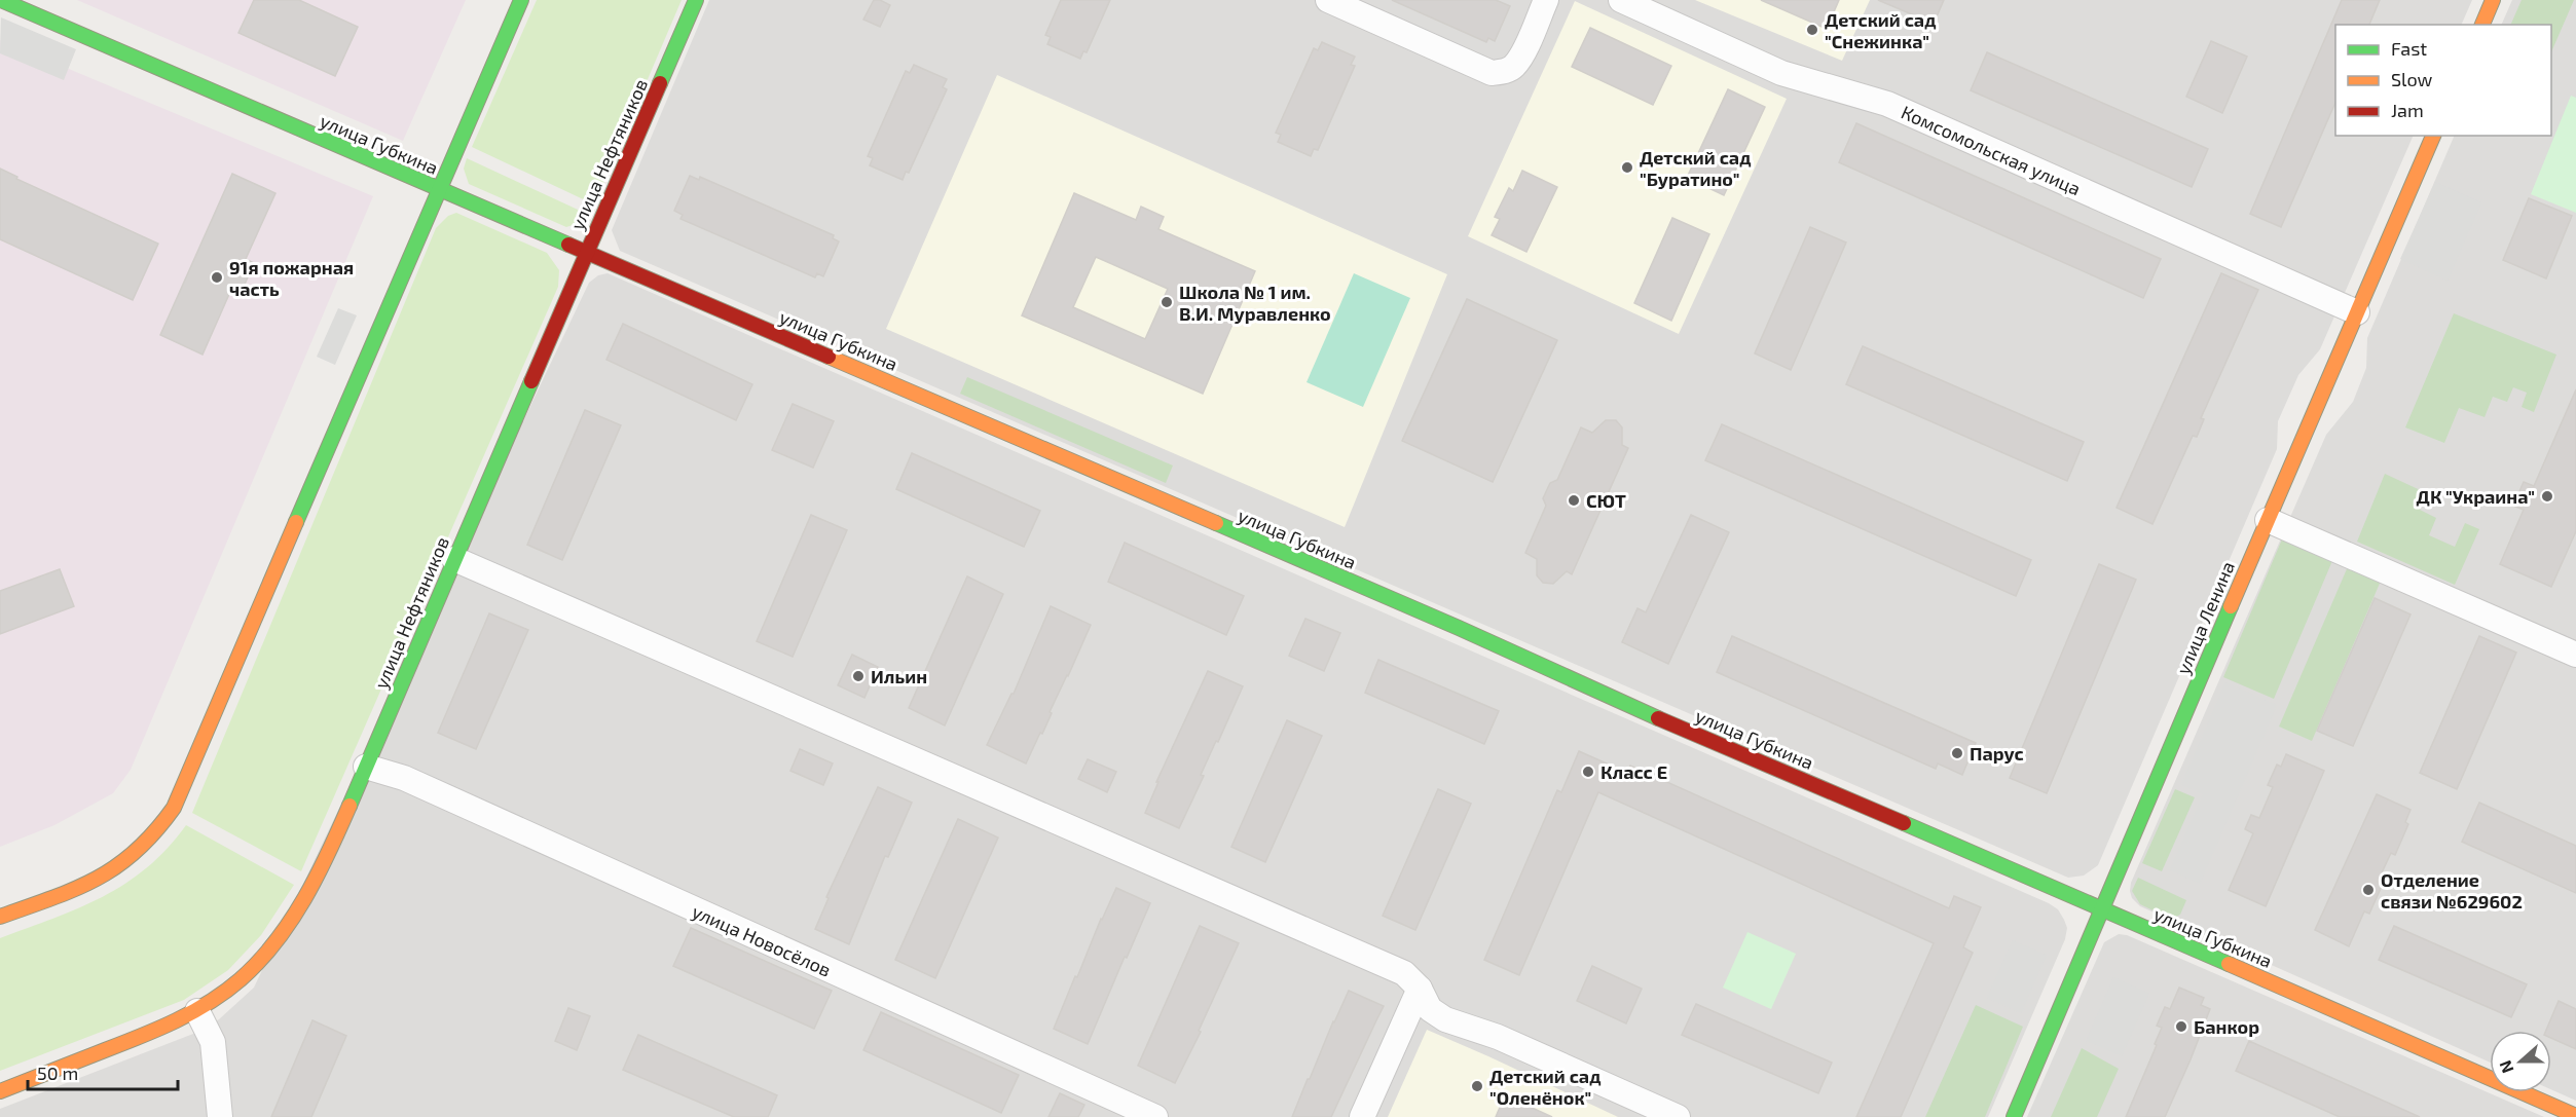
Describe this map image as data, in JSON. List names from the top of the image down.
{
  "streets": {
    "main road": ["улица Губкина", "улица Нефтяников", "улица Ленина"],
    "street": ["Комсомольская улица", "улица Новосёлов"]
  },
  "crossings": [
    ["улица Губкина", "улица Нефтяников"],
    ["улица Губкина", "улица Ленина"],
    ["Комсомольская улица", "улица Ленина"],
    ["улица Нефтяников", "улица Новосёлов"]
  ],
  "places": [
    "Детский сад \"Снежинка\"",
    "Детский сад \"Буратино\"",
    "91я пожарная часть",
    "Школа № 1 им. В.И. Муравленко",
    "ДК \"Украина\"",
    "СЮТ",
    "Ильин",
    "Парус",
    "Класс Е",
    "Отделение связи №629602",
    "Банкор",
    "Детский сад \"Оленёнок\""
  ],
  "legend": ["Fast", "Slow", "Jam"],
  "scale_bar": "50 m",
  "north": "left"
}
